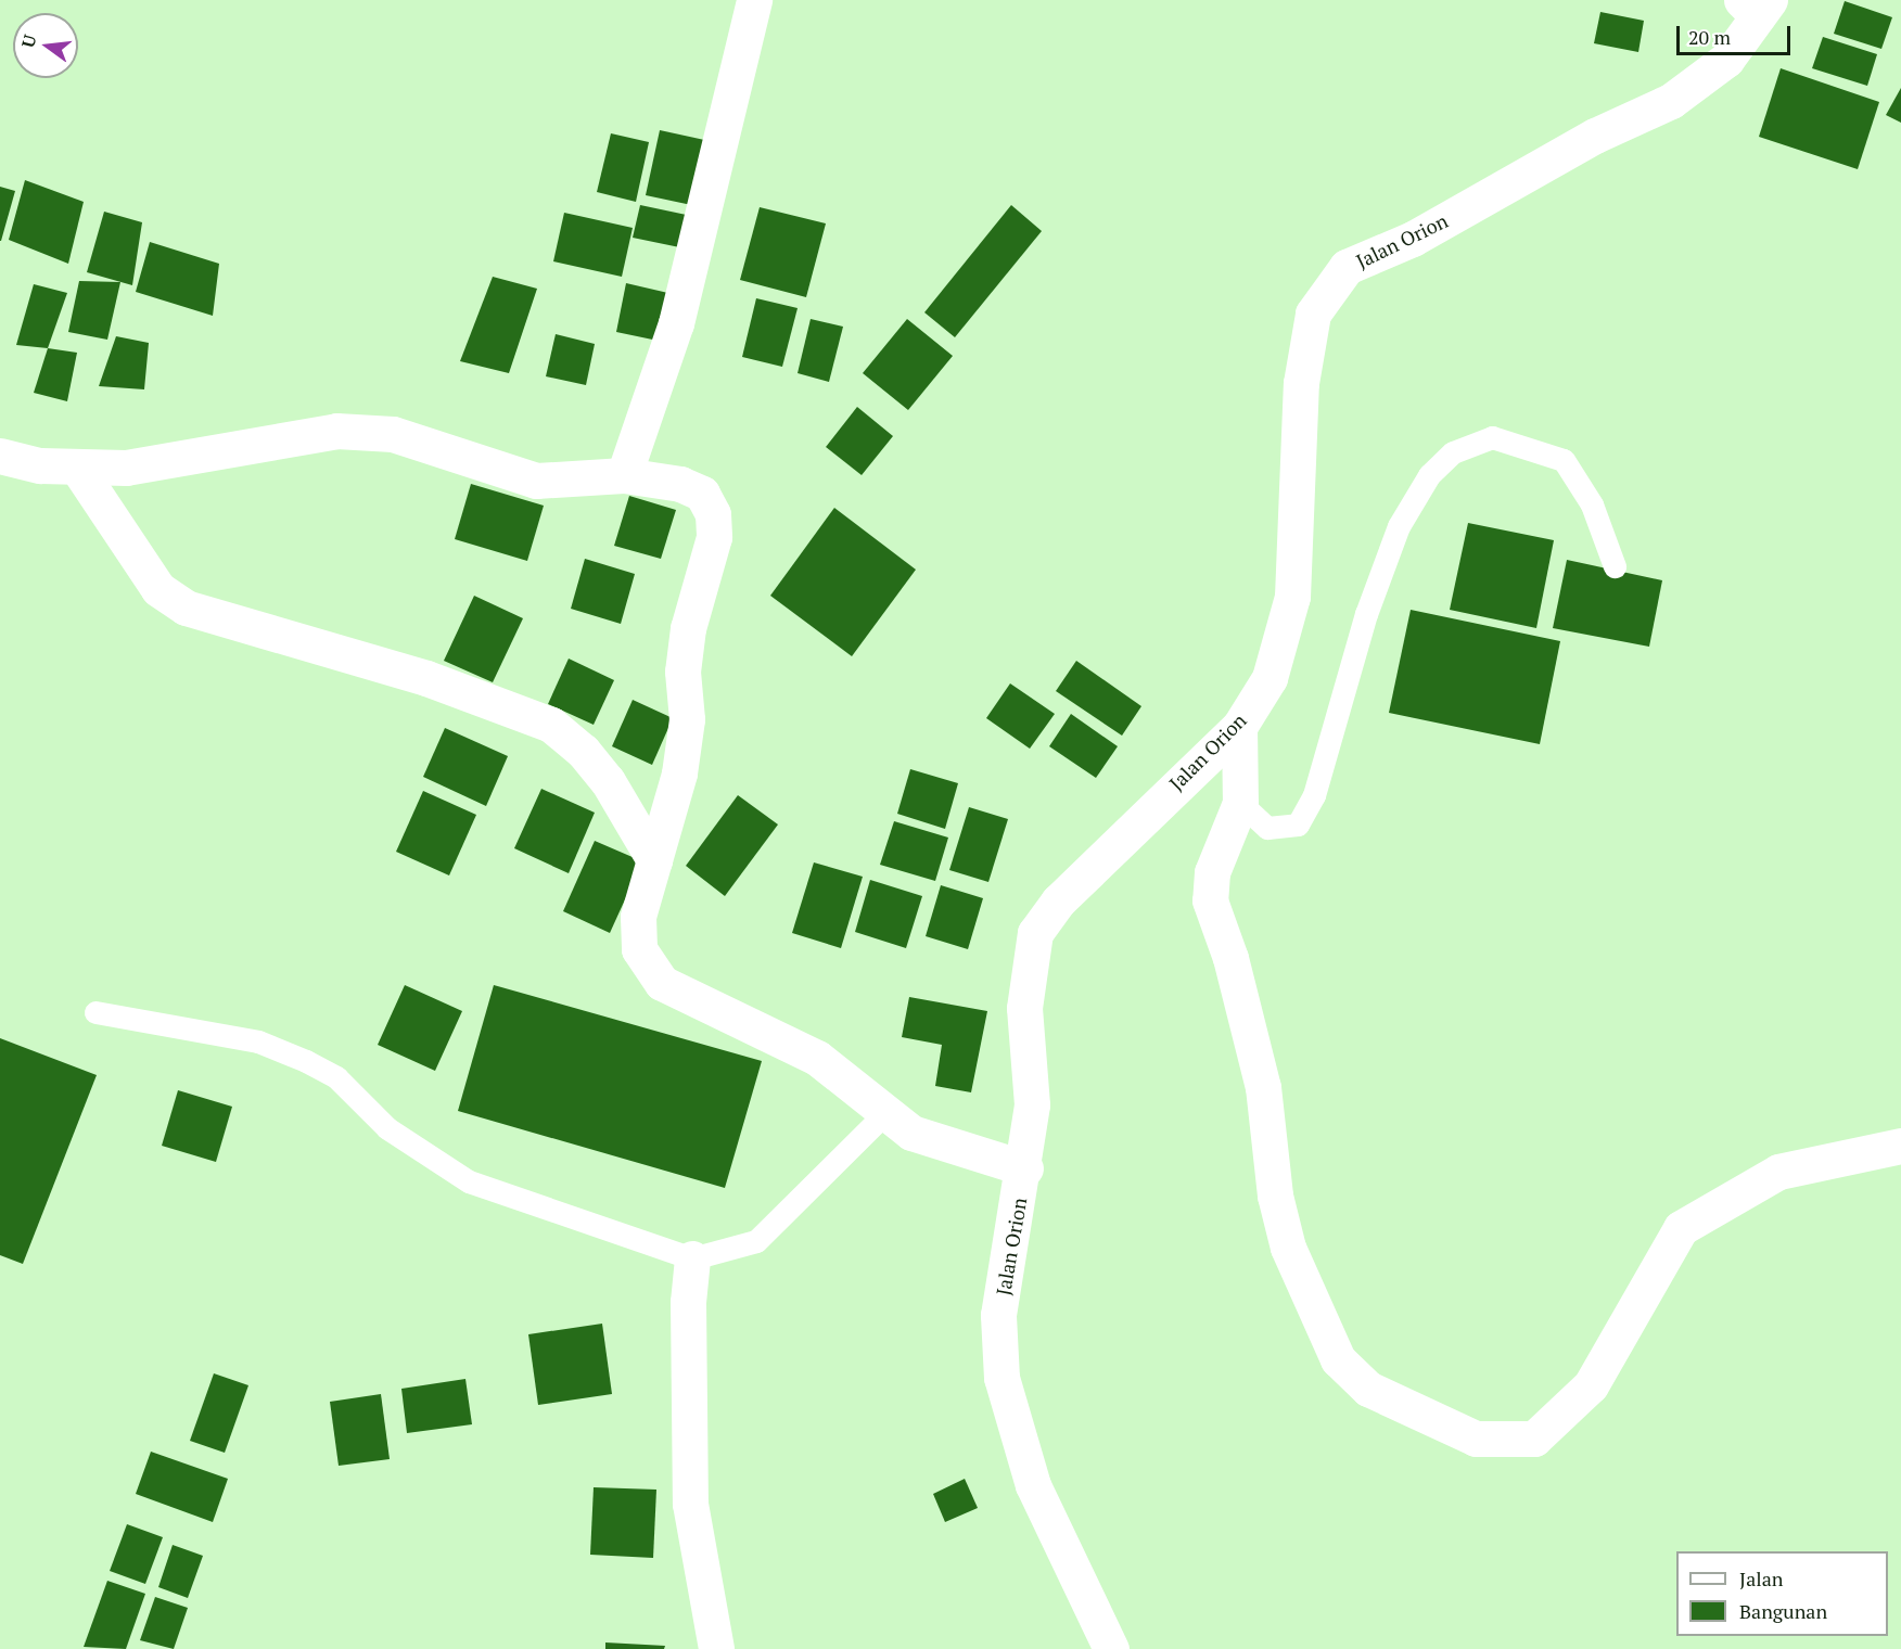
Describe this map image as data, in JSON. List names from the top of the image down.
{
  "streets": {
    "main road": ["Jalan Orion"]
  },
  "legend": ["Jalan", "Bangunan"],
  "scale_bar": "20 m",
  "north": "left"
}
